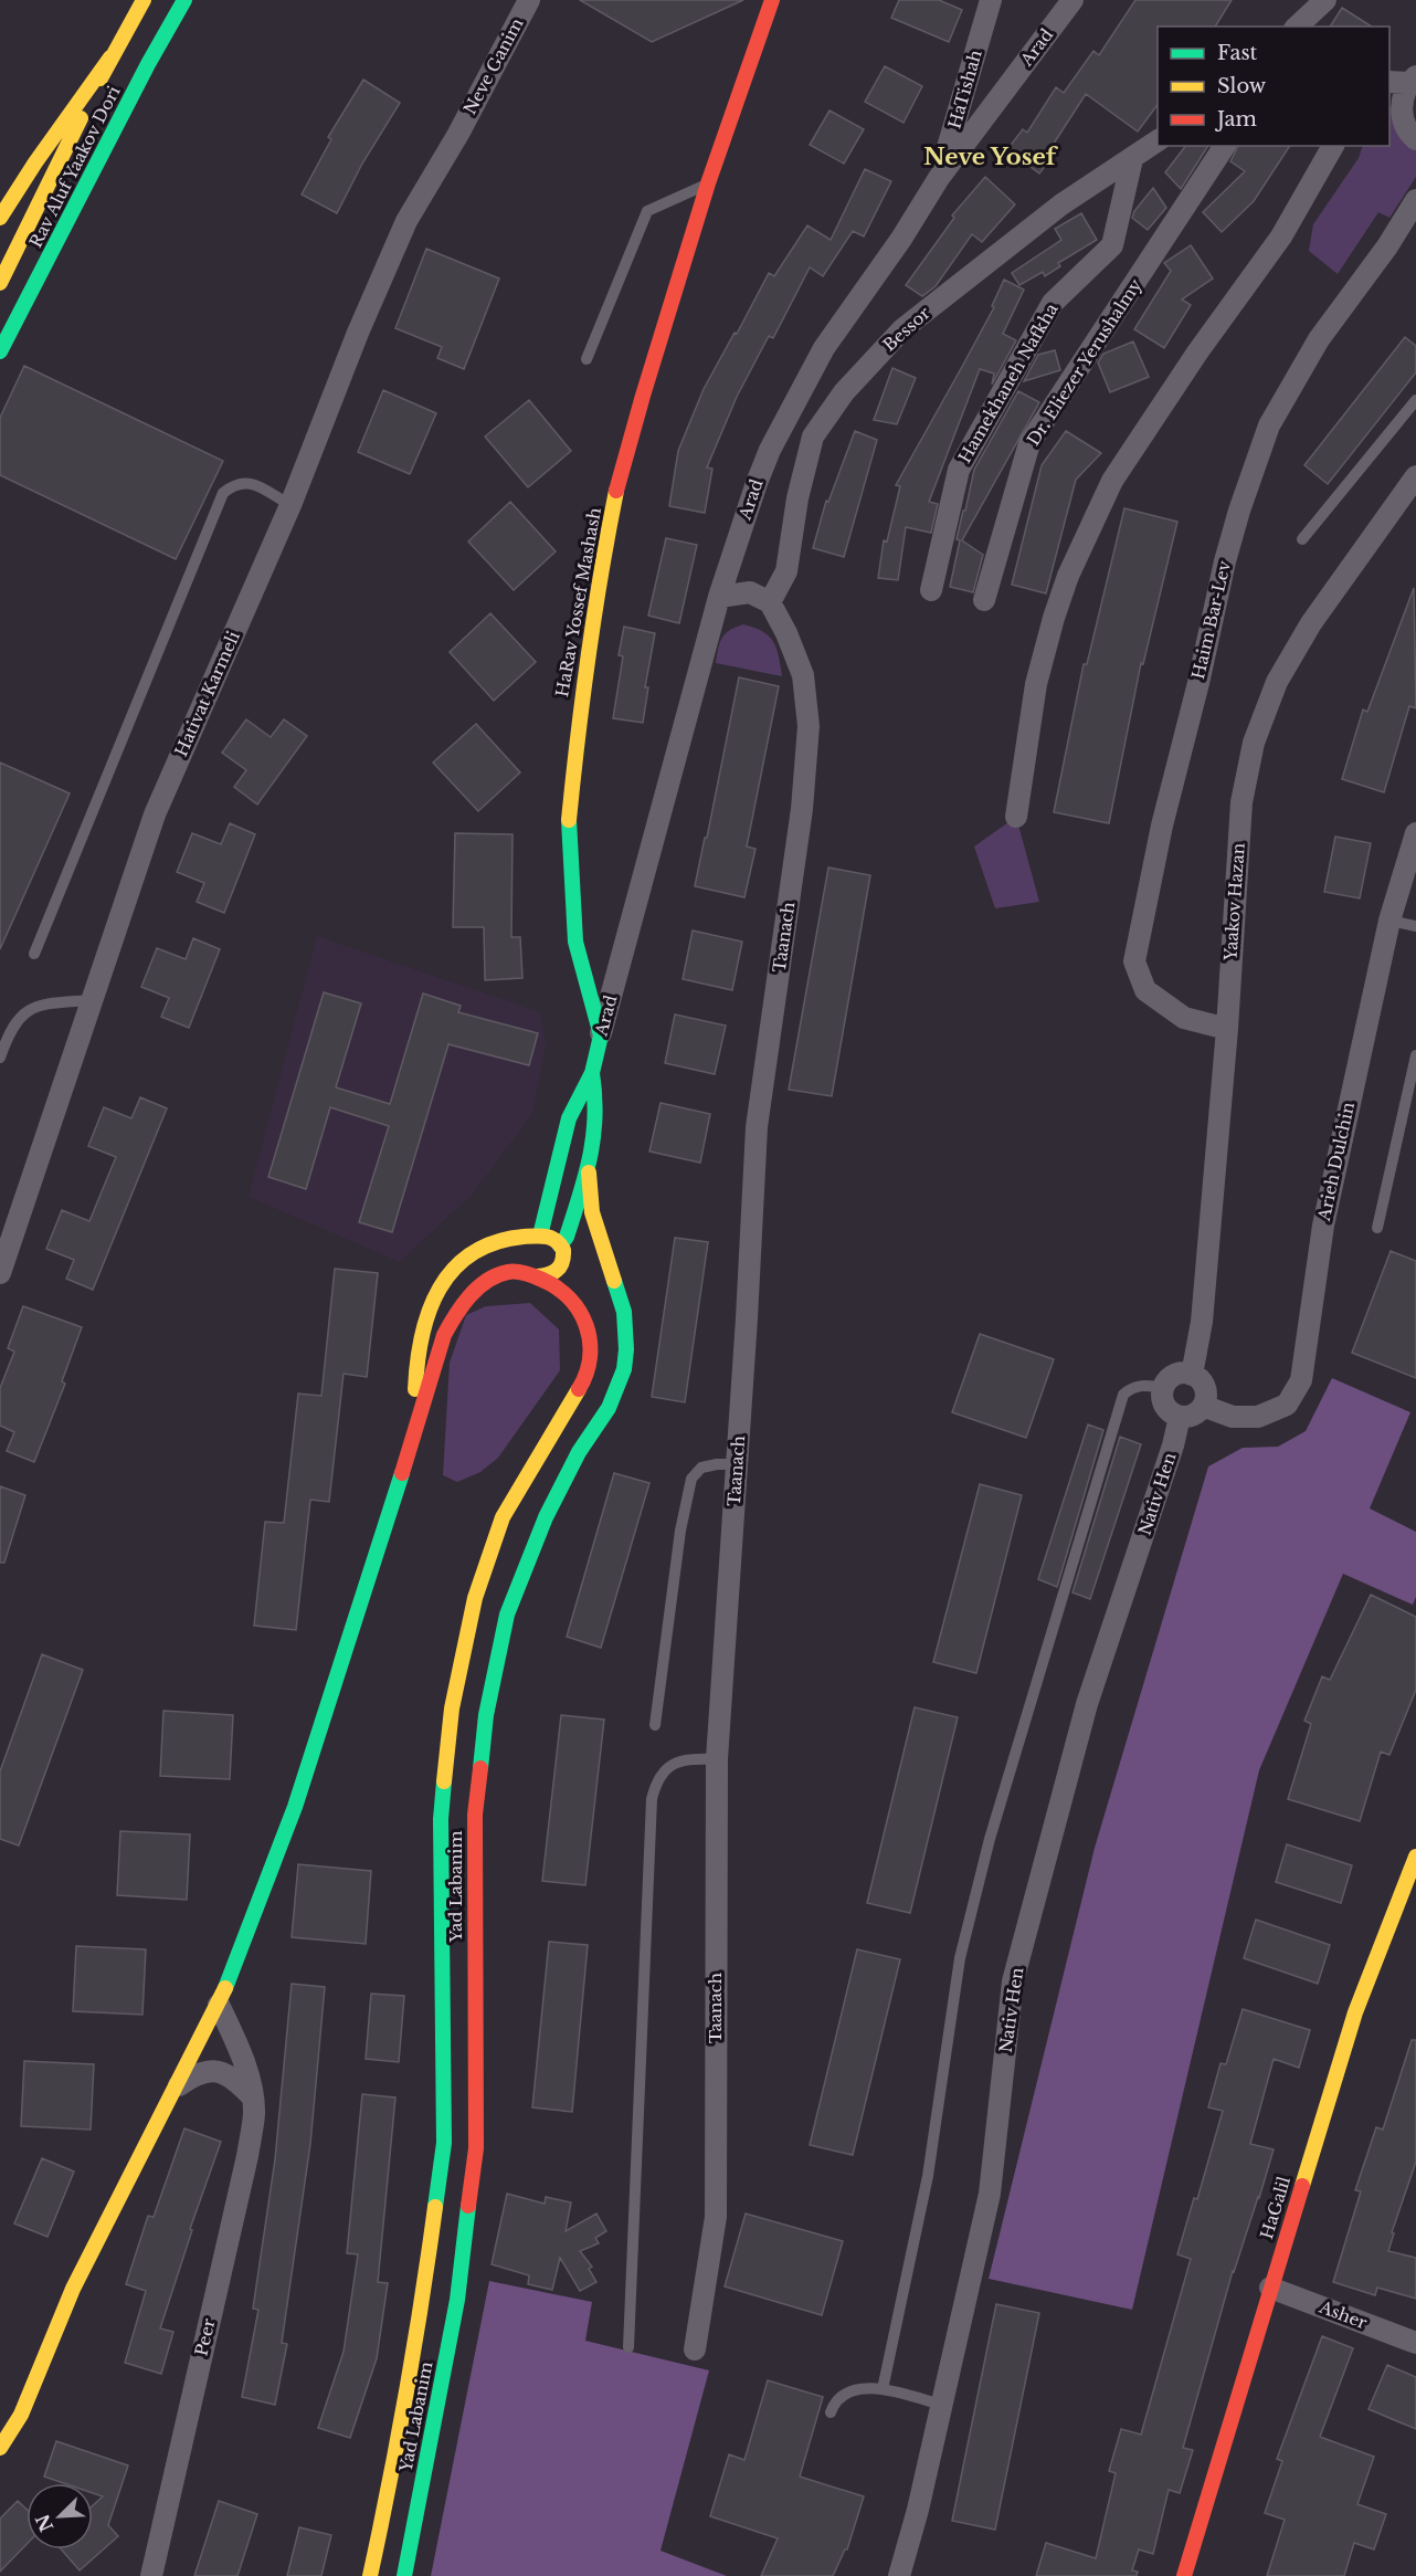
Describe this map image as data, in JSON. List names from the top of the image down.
{
  "streets": {
    "main road": [
      "Arad",
      "Rav Aluf Yaakov Dori",
      "HaRav Yossef Mashash",
      "Yad Labanim",
      "HaGalil"
    ],
    "street": [
      "Neve Ganim",
      "HaTishah",
      "Bessor",
      "Dr. Eliezer Yerushalmy",
      "Hamekhaneh Nafkha",
      "Haim Bar-Lev",
      "Hativat Karmeli",
      "Yaakov Hazan",
      "Taanach",
      "Arieh Dulchin",
      "Nativ Hen",
      "Asher",
      "Peer"
    ]
  },
  "crossings": [
    ["Arad", "HaTishah"],
    ["Arad", "HaRav Yossef Mashash"],
    ["Arad", "Yad Labanim"],
    ["Neve Ganim", "Hativat Karmeli"],
    ["Bessor", "Hamekhaneh Nafkha"],
    ["Bessor", "Taanach"],
    ["Haim Bar-Lev", "Yaakov Hazan"],
    ["Yaakov Hazan", "Arieh Dulchin"],
    ["Yaakov Hazan", "Nativ Hen"],
    ["Arieh Dulchin", "Nativ Hen"],
    ["HaGalil", "Asher"]
  ],
  "districts": ["Neve Yosef"],
  "legend": ["Fast", "Slow", "Jam"],
  "north": "bottom left"
}
